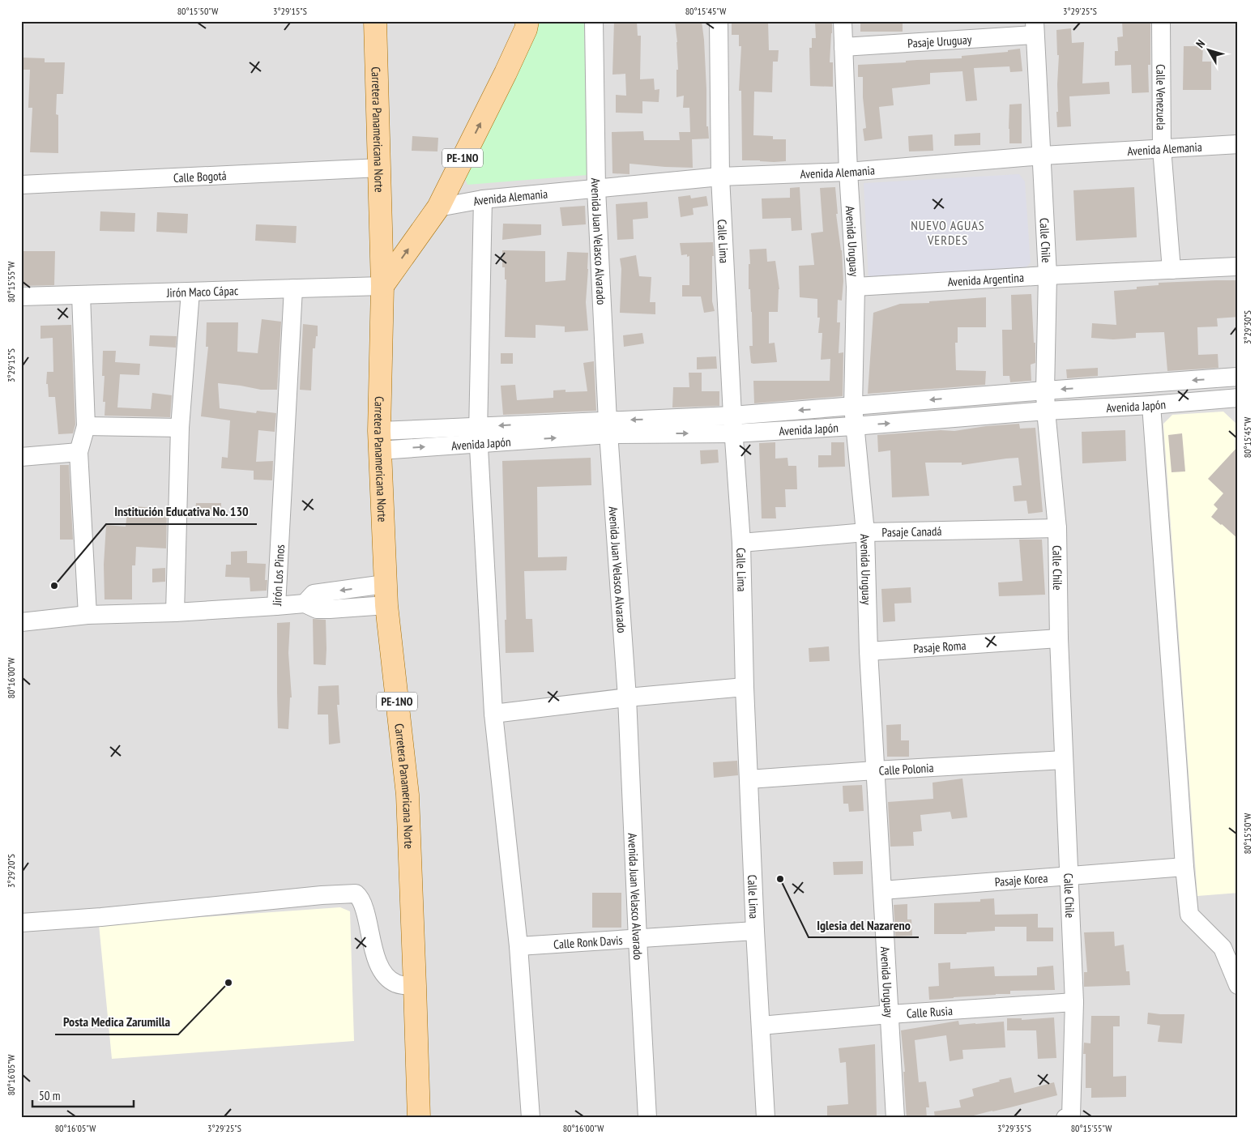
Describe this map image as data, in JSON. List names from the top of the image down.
{
  "streets": {
    "main road": ["Carretera Panamericana Norte", "PE-1NO"],
    "street": [
      "Pasaje Uruguay",
      "Calle Venezuela",
      "Avenida Alemania",
      "Calle Bogotá",
      "Calle Chile",
      "Avenida Juan Velasco Alvarado",
      "Calle Lima",
      "Avenida Uruguay",
      "Avenida Argentina",
      "Jirón Maco Cápac",
      "Avenida Japón",
      "Pasaje Canadá",
      "Jirón Los Pinos",
      "Pasaje Roma",
      "Calle Polonia",
      "Pasaje Korea",
      "Calle Ronk Davis",
      "Calle Rusia"
    ]
  },
  "crossings": [
    ["Pasaje Uruguay", "Calle Chile"],
    ["Pasaje Uruguay", "Avenida Uruguay"],
    ["Calle Venezuela", "Avenida Alemania"],
    ["Calle Venezuela", "Avenida Argentina"],
    ["Carretera Panamericana Norte", "PE-1NO"],
    ["Carretera Panamericana Norte", "Calle Bogotá"],
    ["Carretera Panamericana Norte", "Jirón Maco Cápac"],
    ["Avenida Alemania", "PE-1NO"],
    ["Avenida Alemania", "Calle Chile"],
    ["Avenida Alemania", "Avenida Juan Velasco Alvarado"],
    ["Avenida Alemania", "Calle Lima"],
    ["Avenida Alemania", "Avenida Uruguay"],
    ["PE-1NO", "Jirón Maco Cápac"],
    ["Calle Chile", "Avenida Argentina"],
    ["Calle Chile", "Avenida Japón"],
    ["Calle Chile", "Pasaje Canadá"],
    ["Calle Chile", "Pasaje Roma"],
    ["Calle Chile", "Calle Polonia"],
    ["Calle Chile", "Pasaje Korea"],
    ["Calle Chile", "Calle Rusia"],
    ["Avenida Juan Velasco Alvarado", "Calle Ronk Davis"],
    ["Calle Lima", "Avenida Japón"],
    ["Calle Lima", "Pasaje Canadá"],
    ["Calle Lima", "Calle Polonia"],
    ["Calle Lima", "Calle Ronk Davis"],
    ["Calle Lima", "Calle Rusia"],
    ["Avenida Uruguay", "Avenida Argentina"],
    ["Avenida Uruguay", "Avenida Japón"],
    ["Avenida Uruguay", "Pasaje Canadá"],
    ["Avenida Uruguay", "Pasaje Roma"],
    ["Avenida Uruguay", "Calle Polonia"],
    ["Avenida Uruguay", "Pasaje Korea"],
    ["Avenida Uruguay", "Calle Rusia"],
    ["Jirón Maco Cápac", "Jirón Los Pinos"]
  ],
  "districts": ["NUEVO AGUAS VERDES"],
  "places": ["Institución Educativa No. 130", "Iglesia del Nazareno", "Posta Medica Zarumilla"],
  "scale_bar": "50 m",
  "north": "top left",
  "coordinates": [
    "80°15'50\"W",
    "3°29'15\"S",
    "80°15'45\"W",
    "3°29'25\"S",
    "80°15'55\"W",
    "3°29'30\"S",
    "80°16'00\"W",
    "3°29'20\"S",
    "80°16'05\"W",
    "3°29'35\"S"
  ]
}
